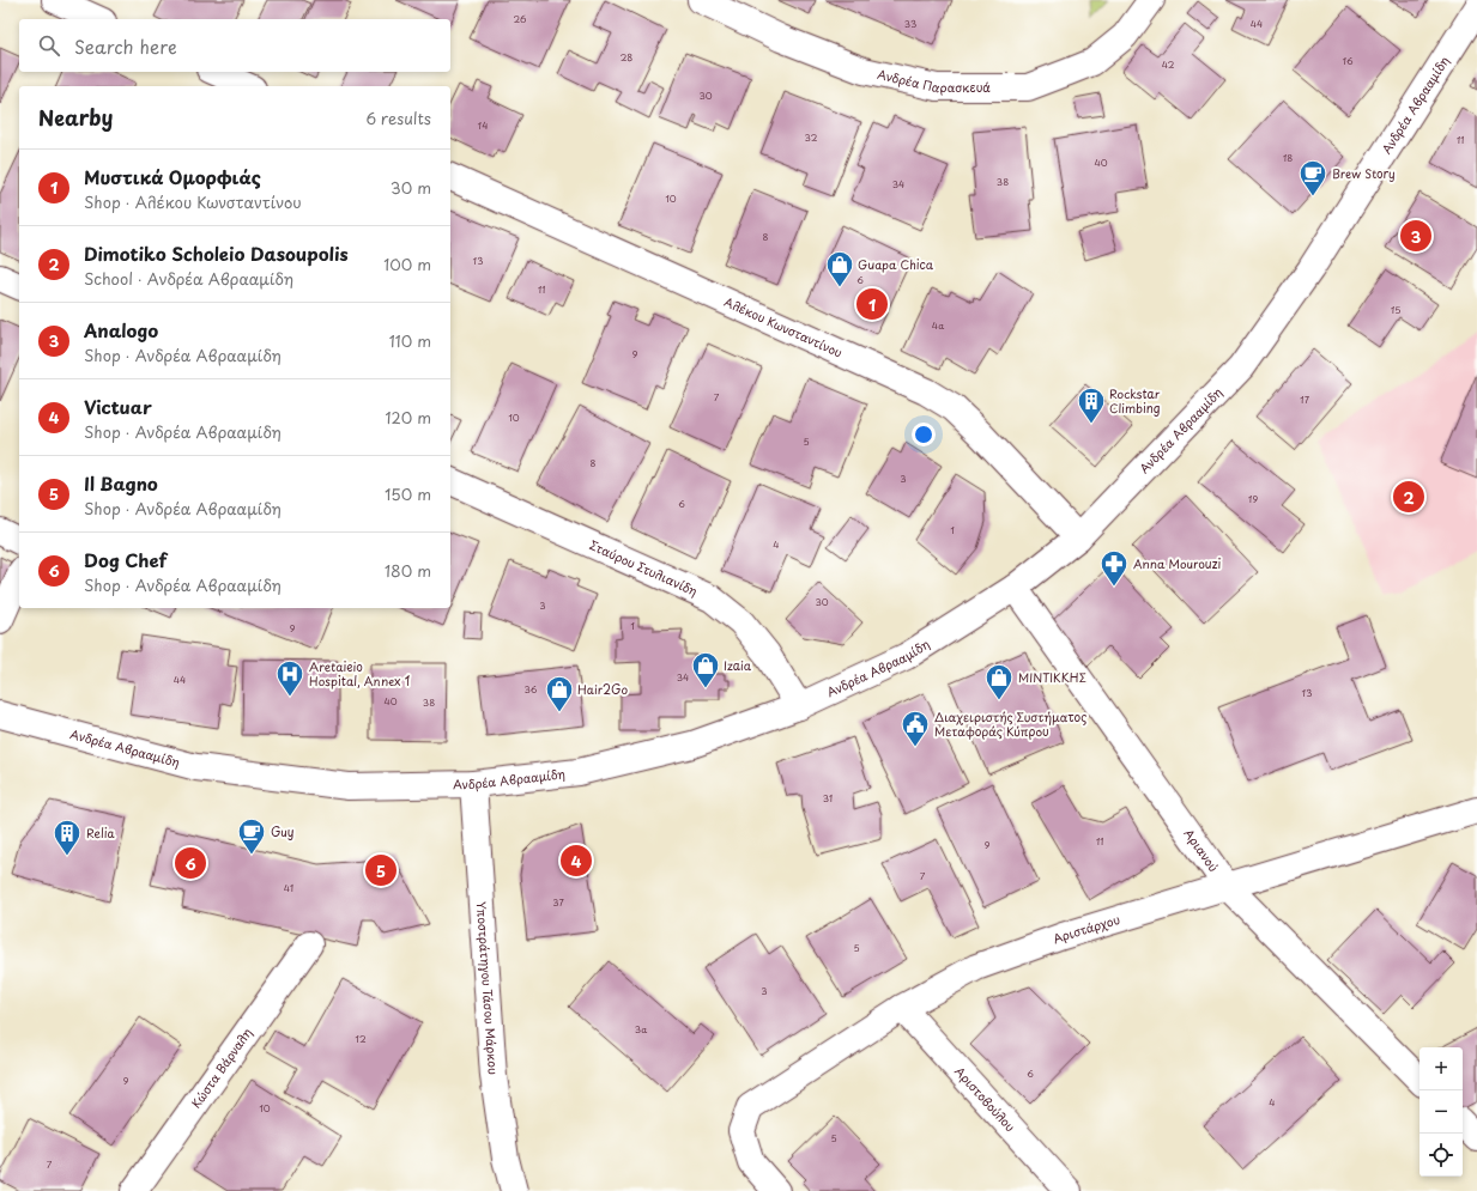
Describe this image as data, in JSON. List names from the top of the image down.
{
  "streets": {
    "street": [
      "Ανδρέα Παρασκευά",
      "Ανδρέα Αβρααμίδη",
      "Αλέκου Κωνσταντίνου",
      "Σταύρου Στυλιανίδη",
      "Αριανού",
      "Αριστάρχου",
      "Υποστράτηγου Τάσου Μάρκου",
      "Κώστα Βάρναλη",
      "Αριστοβούλου"
    ]
  },
  "crossings": [
    ["Ανδρέα Αβρααμίδη", "Αλέκου Κωνσταντίνου"],
    ["Ανδρέα Αβρααμίδη", "Σταύρου Στυλιανίδη"],
    ["Ανδρέα Αβρααμίδη", "Αριανού"],
    ["Ανδρέα Αβρααμίδη", "Υποστράτηγου Τάσου Μάρκου"],
    ["Αριανού", "Αριστάρχου"],
    ["Αριστάρχου", "Αριστοβούλου"]
  ],
  "places": {
    "cafe": ["Brew Story", "Guy"],
    "shop": [
      "Guapa Chica",
      "Izaia",
      "ΜΙΝΤΙΚΚΗΣ",
      "Hair2Go"
    ],
    "building": ["Rockstar Climbing", "Relia"],
    "pharmacy": ["Anna Mourouzi"],
    "hospital": ["Aretaieio Hospital, Annex 1"],
    "public building": ["Διαχειριστής Συστήματος Μεταφοράς Κύπρου"]
  },
  "house_numbers": [
    "26",
    "33",
    "44",
    "28",
    "16",
    "42",
    "30",
    "14",
    "32",
    "11",
    "18",
    "40",
    "38",
    "34",
    "10",
    "8",
    "13",
    "6",
    "11",
    "15",
    "4a",
    "9",
    "7",
    "17",
    "10",
    "5",
    "8",
    "3",
    "19",
    "6",
    "1",
    "4",
    "30",
    "3",
    "1",
    "9",
    "34",
    "44",
    "36",
    "13",
    "40",
    "38",
    "31",
    "11",
    "9",
    "7",
    "41",
    "37",
    "5",
    "3",
    "3a",
    "12",
    "6",
    "9",
    "4",
    "10",
    "5",
    "7"
  ],
  "page": {
    "search": "Search here",
    "heading": ["Nearby", "6 results"],
    "list": [
      {
        "mark": "1",
        "name": "Μυστικά Ομορφιάς",
        "note": "Shop · Αλέκου Κωνσταντίνου",
        "value": "30 m"
      },
      {
        "mark": "2",
        "name": "Dimotiko Scholeio Dasoupolis",
        "note": "School · Ανδρέα Αβρααμίδη",
        "value": "100 m"
      },
      {
        "mark": "3",
        "name": "Analogo",
        "note": "Shop · Ανδρέα Αβρααμίδη",
        "value": "110 m"
      },
      {
        "mark": "4",
        "name": "Victuar",
        "note": "Shop · Ανδρέα Αβρααμίδη",
        "value": "120 m"
      },
      {
        "mark": "5",
        "name": "Il Bagno",
        "note": "Shop · Ανδρέα Αβρααμίδη",
        "value": "150 m"
      },
      {
        "mark": "6",
        "name": "Dog Chef",
        "note": "Shop · Ανδρέα Αβρααμίδη",
        "value": "180 m"
      }
    ],
    "pins": [
      "3",
      "1",
      "2",
      "4",
      "6",
      "5"
    ],
    "map_buttons": ["+", "−"]
  }
}
